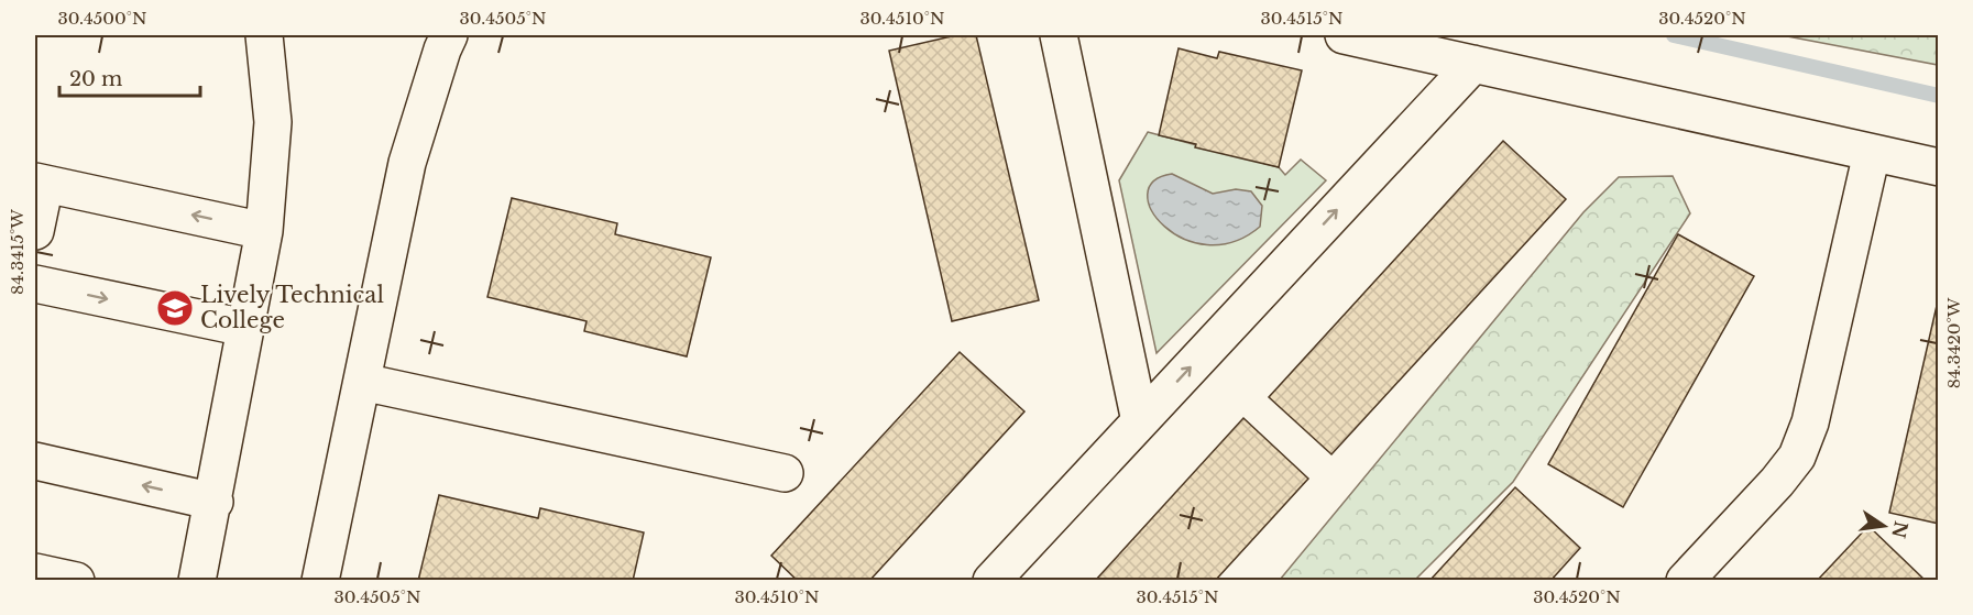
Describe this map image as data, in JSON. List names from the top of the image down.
{
  "places": {
    "school or university": ["Lively Technical College"]
  },
  "scale_bar": "20 m",
  "north": "right",
  "coordinates": [
    "30.4500°N",
    "30.4505°N",
    "30.4510°N",
    "30.4515°N",
    "30.4520°N",
    "84.3415°W",
    "84.3420°W"
  ]
}
